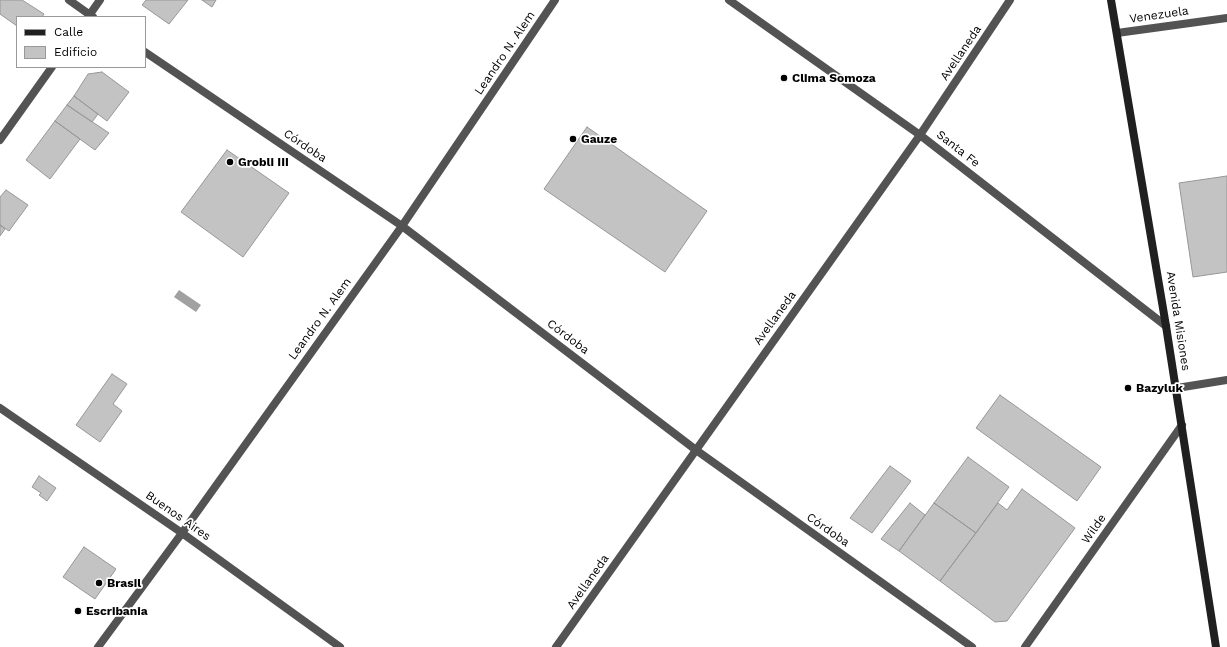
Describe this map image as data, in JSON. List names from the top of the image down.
{
  "streets": {
    "main road": ["Avenida Misiones"],
    "street": [
      "Venezuela",
      "Leandro N. Alem",
      "Avellaneda",
      "Córdoba",
      "Santa Fe",
      "Buenos Aires",
      "Wilde"
    ]
  },
  "crossings": [
    ["Venezuela", "Avenida Misiones"],
    ["Leandro N. Alem", "Córdoba"],
    ["Leandro N. Alem", "Buenos Aires"],
    ["Avellaneda", "Córdoba"],
    ["Avellaneda", "Santa Fe"],
    ["Santa Fe", "Avenida Misiones"],
    ["Avenida Misiones", "Wilde"]
  ],
  "places": [
    "Clima Somoza",
    "Gauze",
    "Grobli III",
    "Bazyluk",
    "Brasil",
    "Escribania"
  ],
  "legend": ["Calle", "Edificio"]
}
